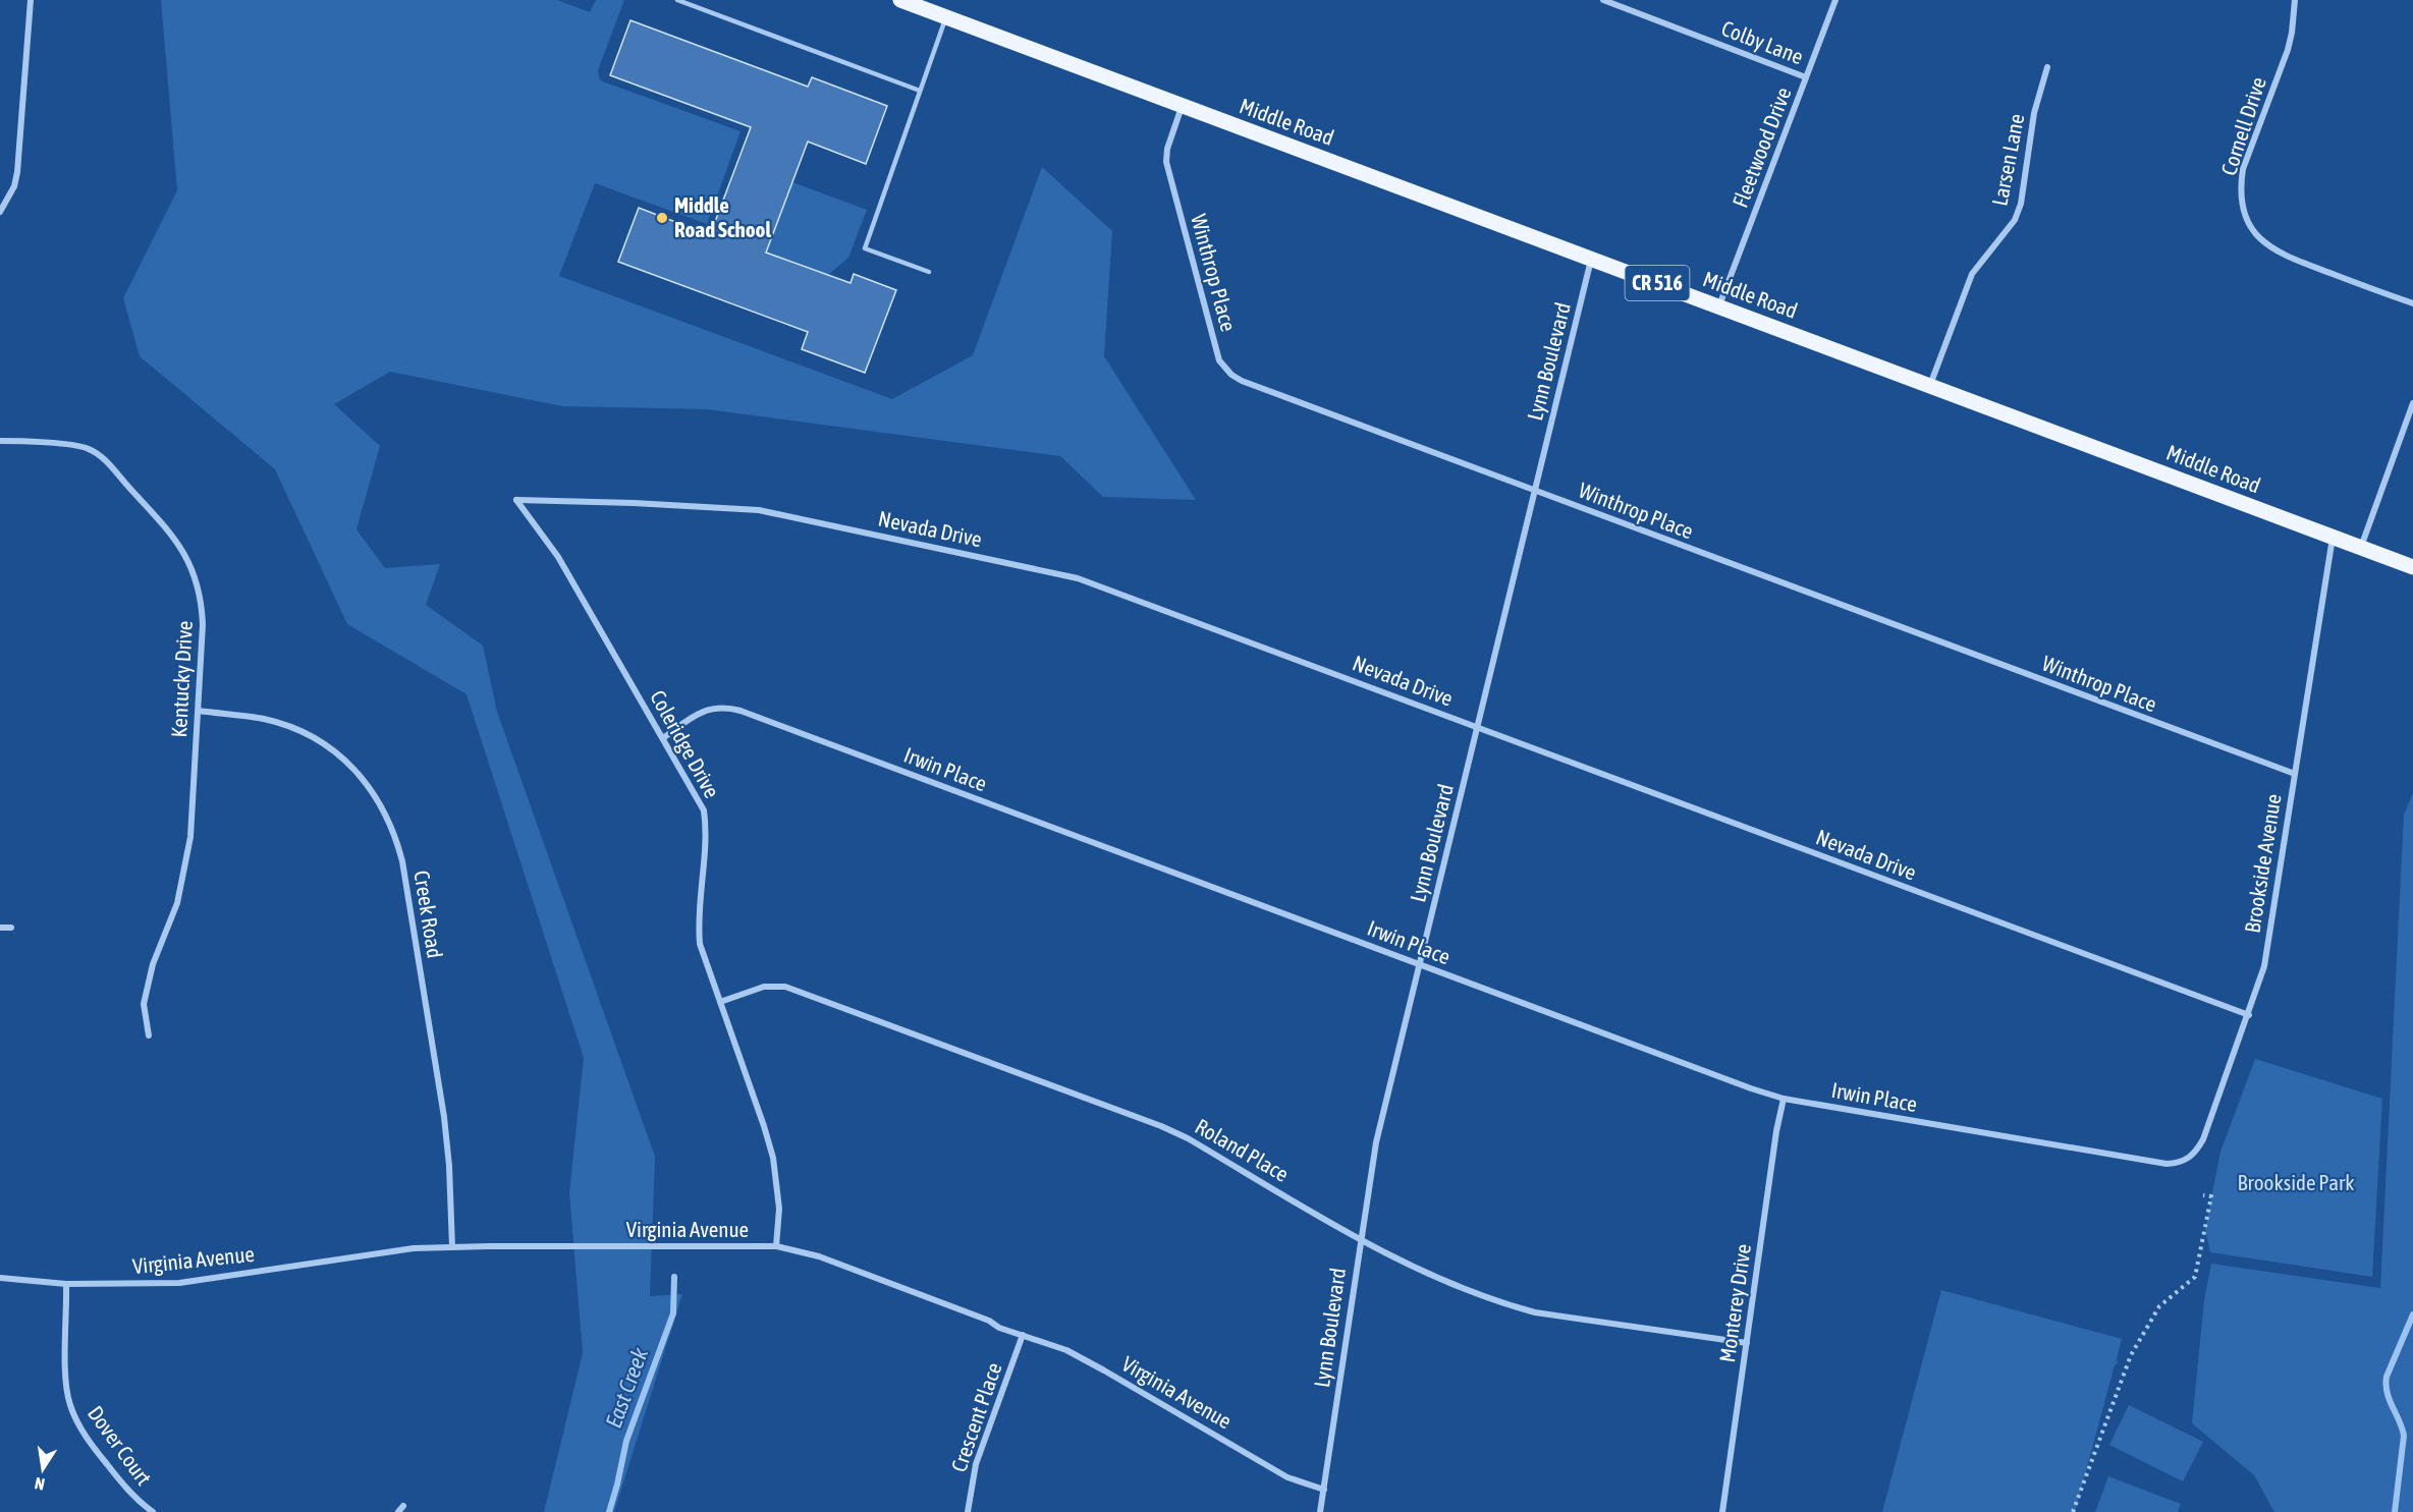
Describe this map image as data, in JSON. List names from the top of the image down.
{
  "streets": {
    "main road": ["Middle Road", "CR 516"],
    "street": [
      "Colby Lane",
      "Cornell Drive",
      "Fleetwood Drive",
      "Larsen Lane",
      "Winthrop Place",
      "Lynn Boulevard",
      "Nevada Drive",
      "Kentucky Drive",
      "Coleridge Drive",
      "Irwin Place",
      "Brookside Avenue",
      "Creek Road",
      "Roland Place",
      "Virginia Avenue",
      "Monterey Drive",
      "Crescent Place",
      "Dover Court"
    ]
  },
  "crossings": [
    ["Colby Lane", "Fleetwood Drive"],
    ["Middle Road", "Fleetwood Drive"],
    ["Middle Road", "Larsen Lane"],
    ["Middle Road", "Winthrop Place"],
    ["Middle Road", "Lynn Boulevard"],
    ["Middle Road", "Brookside Avenue"],
    ["Winthrop Place", "Lynn Boulevard"],
    ["Winthrop Place", "Brookside Avenue"],
    ["Lynn Boulevard", "Nevada Drive"],
    ["Lynn Boulevard", "Irwin Place"],
    ["Lynn Boulevard", "Roland Place"],
    ["Lynn Boulevard", "Virginia Avenue"],
    ["Nevada Drive", "Coleridge Drive"],
    ["Nevada Drive", "Brookside Avenue"],
    ["Kentucky Drive", "Creek Road"],
    ["Coleridge Drive", "Irwin Place"],
    ["Coleridge Drive", "Roland Place"],
    ["Coleridge Drive", "Virginia Avenue"],
    ["Irwin Place", "Brookside Avenue"],
    ["Irwin Place", "Monterey Drive"],
    ["Creek Road", "Virginia Avenue"],
    ["Roland Place", "Monterey Drive"],
    ["Virginia Avenue", "Crescent Place"],
    ["Virginia Avenue", "Dover Court"]
  ],
  "water": ["East Creek"],
  "parks": ["Brookside Park"],
  "places": ["Middle Road School"],
  "north": "bottom"
}
